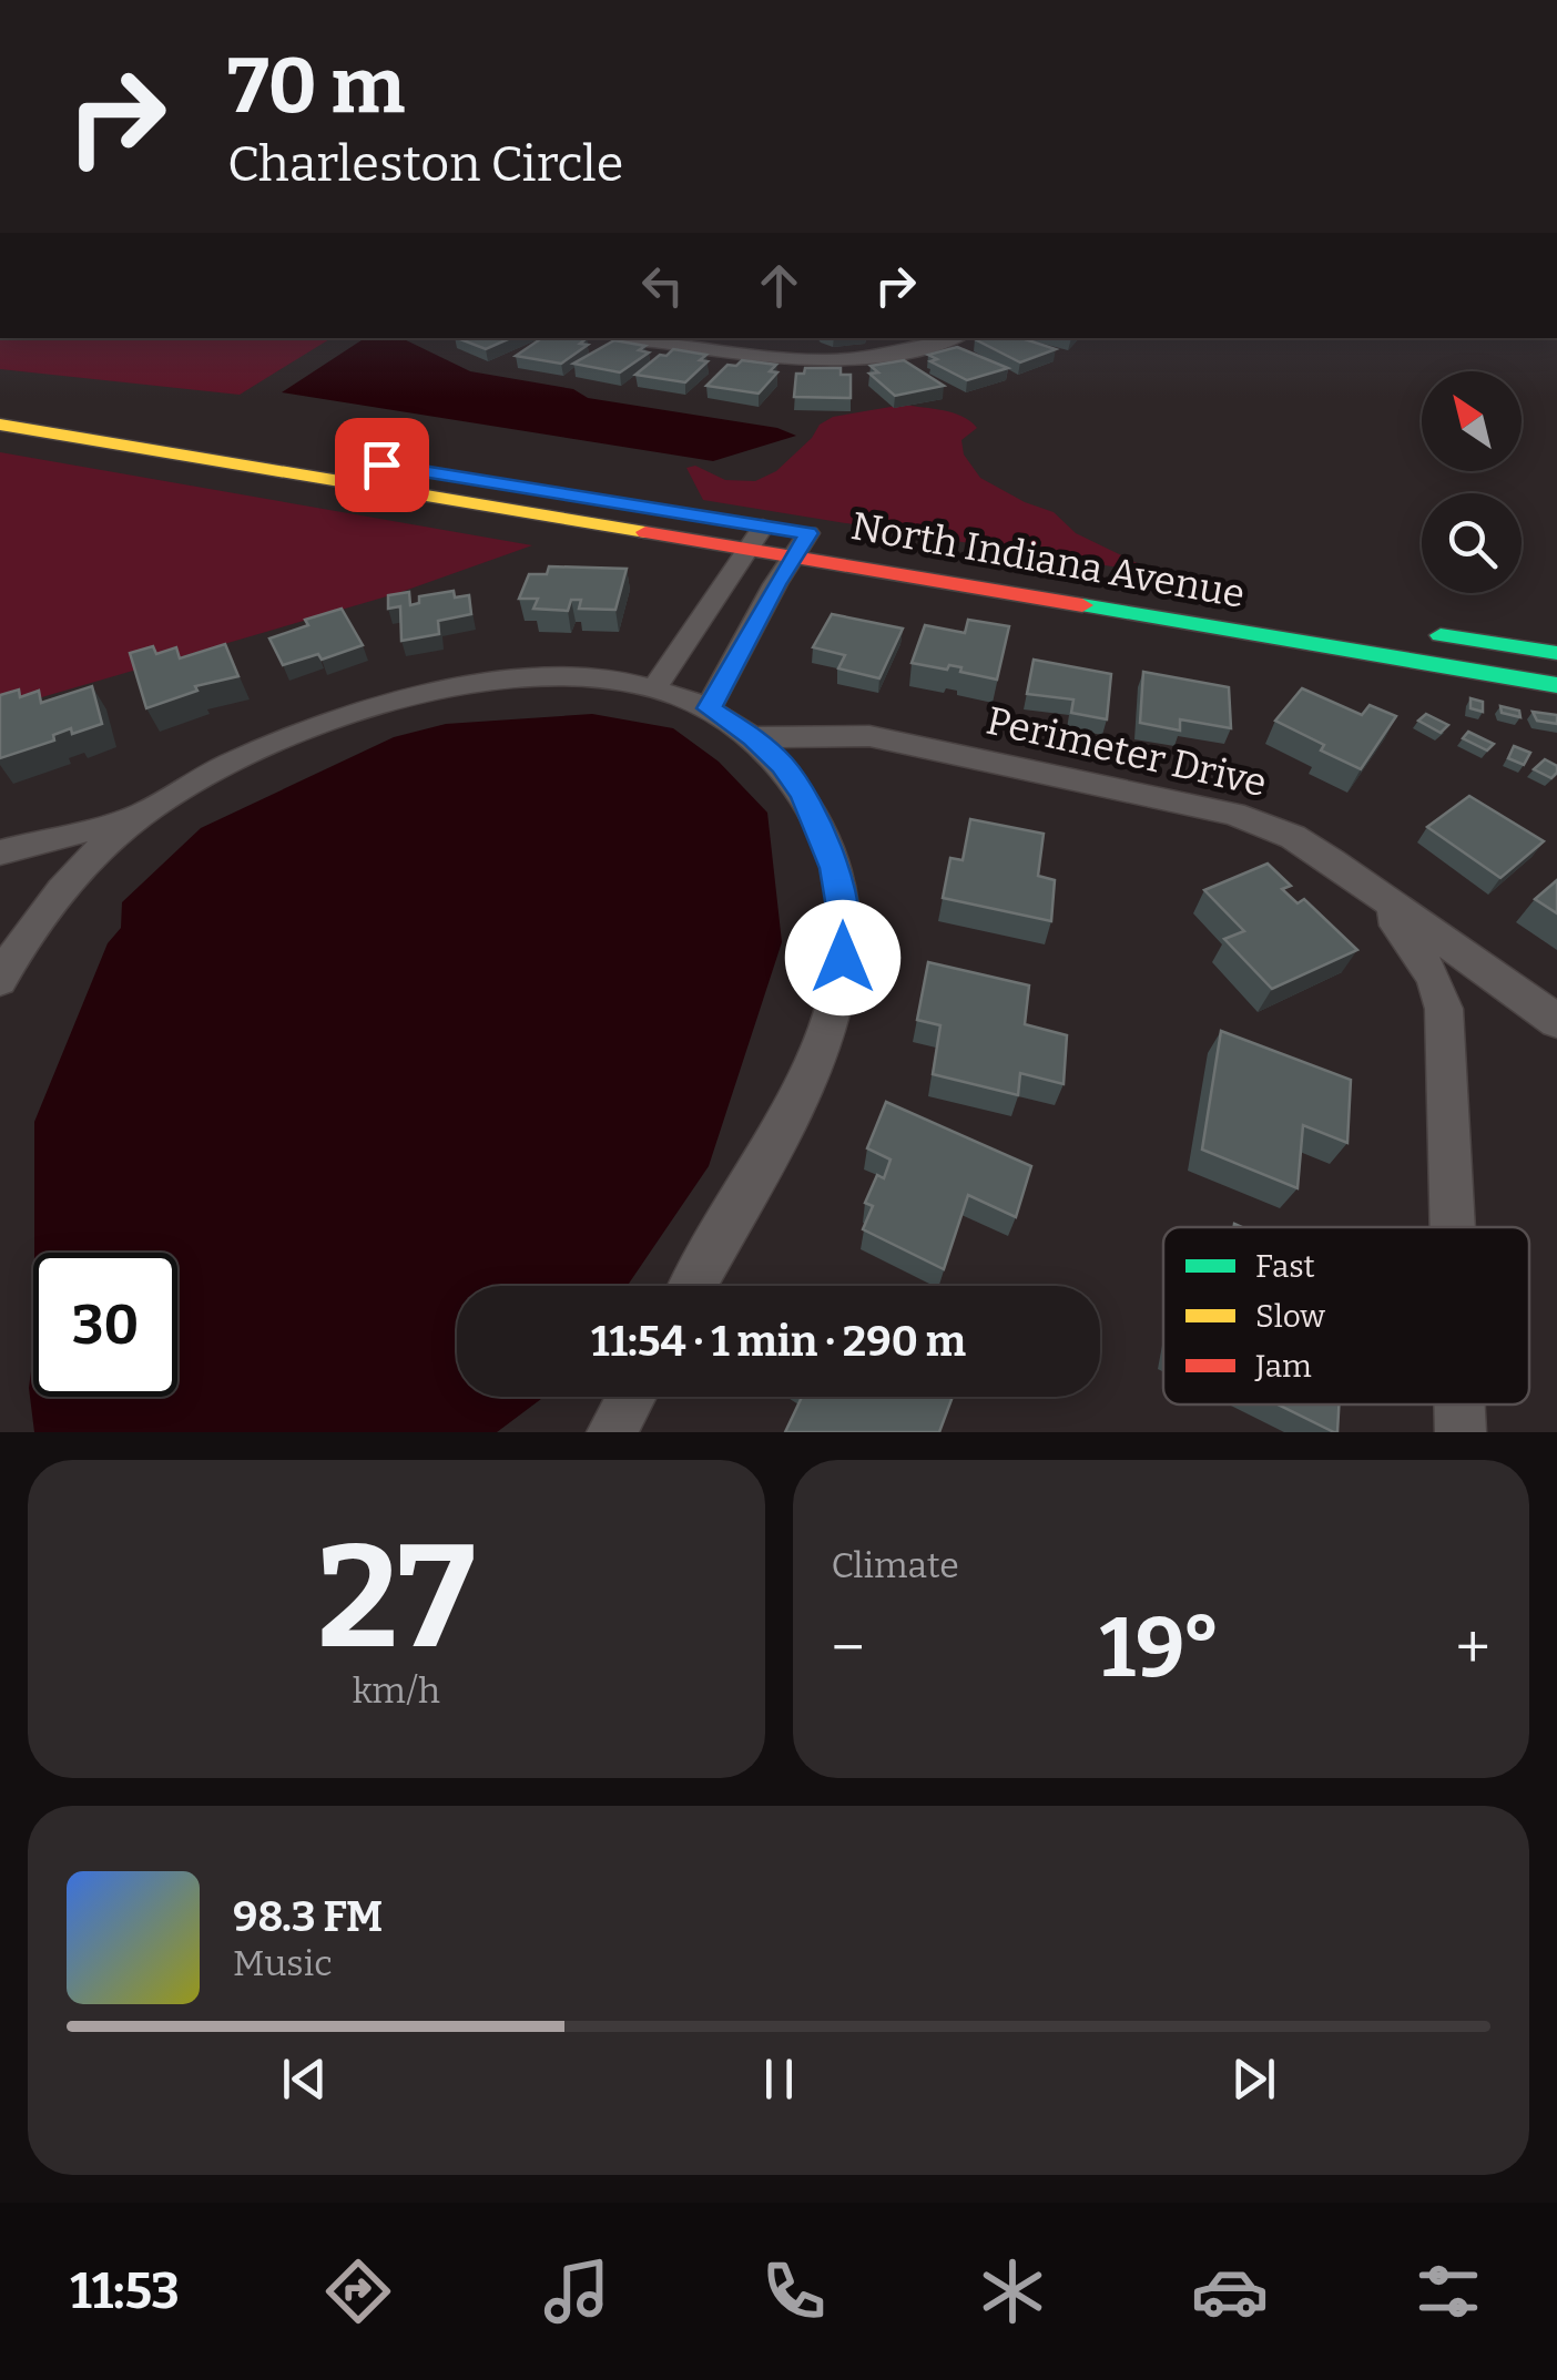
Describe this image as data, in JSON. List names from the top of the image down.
{
  "streets": {
    "main road": ["North Indiana Avenue"],
    "street": ["Perimeter Drive"]
  },
  "legend": ["Fast", "Slow", "Jam"],
  "north": "top left",
  "page": {
    "turn": ["70 m", "Charleston Circle"],
    "limit": "30",
    "trip": "11:54 · 1 min · 290 m",
    "tile": [
      ["27", "km/h"],
      "Climate"
    ],
    "heat": ["−", "19°", "+"],
    "song": ["98.3 FM", "Music"],
    "tabs": "11:53"
  }
}
